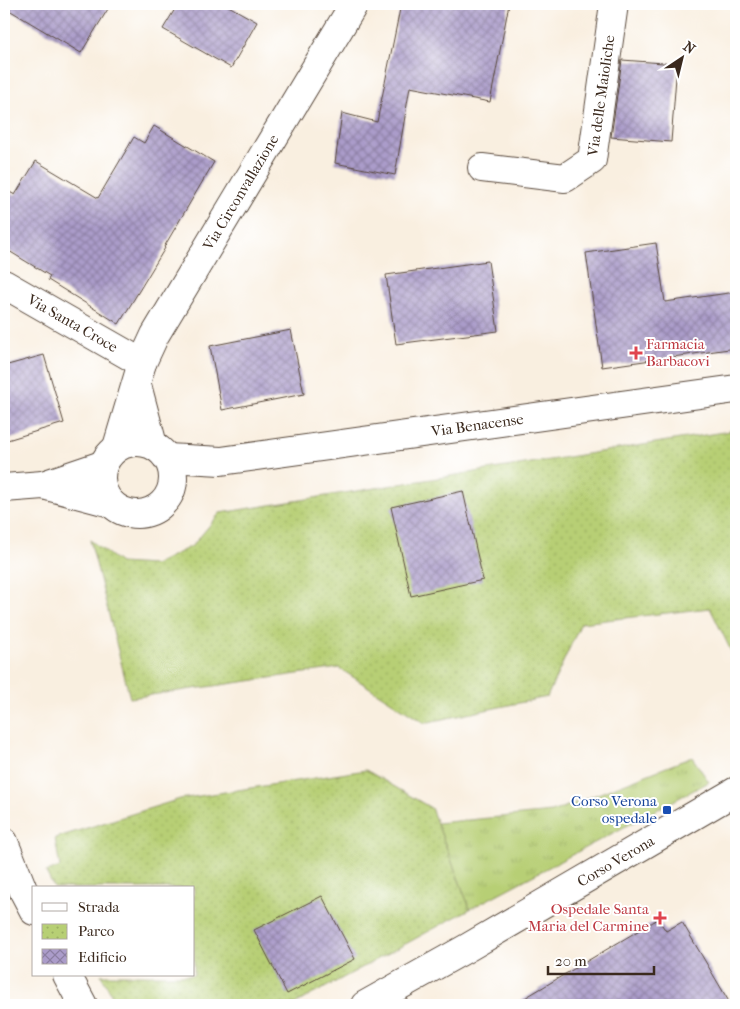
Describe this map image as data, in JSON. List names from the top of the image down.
{
  "streets": {
    "street": [
      "Via delle Maioliche",
      "Via Circonvallazione",
      "Via Santa Croce",
      "Via Benacense",
      "Corso Verona"
    ]
  },
  "crossings": [
    ["Via Circonvallazione", "Via Santa Croce"],
    ["Via Circonvallazione", "Via Benacense"]
  ],
  "places": {
    "health": ["Farmacia Barbacovi", "Ospedale Santa Maria del Carmine"],
    "transit": ["Corso Verona ospedale"]
  },
  "legend": ["Strada", "Parco", "Edificio"],
  "scale_bar": "20 m",
  "north": "top right"
}
